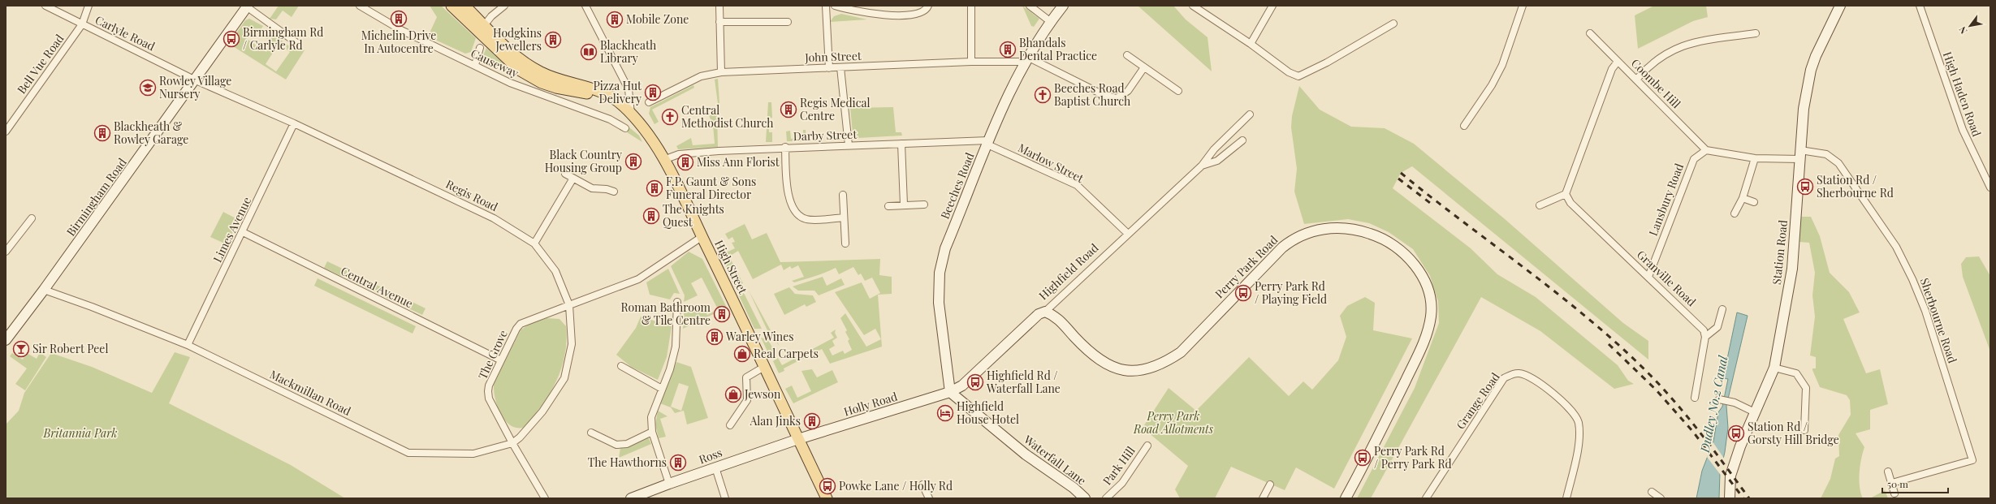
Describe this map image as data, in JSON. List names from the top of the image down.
{
  "streets": {
    "main road": ["High Street"],
    "street": [
      "Carlyle Road",
      "John Street",
      "Causeway",
      "Bell Vue Road",
      "Coombe Hill",
      "High Haden Road",
      "Darby Street",
      "Marlow Street",
      "Beeches Road",
      "Regis Road",
      "Birmingham Road",
      "Lansbury Road",
      "Limes Avenue",
      "Station Road",
      "Perry Park Road",
      "Highfield Road",
      "Granville Road",
      "Central Avenue",
      "Sherbourne Road",
      "The Grove",
      "Mackmillan Road",
      "Grange Road",
      "Holly Road",
      "Ross",
      "Waterfall Lane",
      "Park Hill"
    ]
  },
  "crossings": [
    ["Carlyle Road", "Bell Vue Road"],
    ["Carlyle Road", "Regis Road"],
    ["Carlyle Road", "Birmingham Road"],
    ["John Street", "Beeches Road"],
    ["Coombe Hill", "Lansbury Road"],
    ["Darby Street", "Marlow Street"],
    ["Darby Street", "Beeches Road"],
    ["Darby Street", "High Street"],
    ["Marlow Street", "Beeches Road"],
    ["Marlow Street", "Highfield Road"],
    ["Beeches Road", "Highfield Road"],
    ["Beeches Road", "Holly Road"],
    ["Beeches Road", "Waterfall Lane"],
    ["Regis Road", "Birmingham Road"],
    ["Regis Road", "Limes Avenue"],
    ["Regis Road", "The Grove"],
    ["Regis Road", "Mackmillan Road"],
    ["Birmingham Road", "Mackmillan Road"],
    ["Lansbury Road", "Granville Road"],
    ["Limes Avenue", "Central Avenue"],
    ["Limes Avenue", "Mackmillan Road"],
    ["Station Road", "Sherbourne Road"],
    ["High Street", "Holly Road"],
    ["High Street", "Ross"],
    ["Perry Park Road", "Highfield Road"],
    ["Highfield Road", "Holly Road"],
    ["Highfield Road", "Waterfall Lane"],
    ["Central Avenue", "The Grove"],
    ["The Grove", "Mackmillan Road"],
    ["Holly Road", "Ross"],
    ["Holly Road", "Waterfall Lane"]
  ],
  "water": ["Dudley No.2 Canal"],
  "parks": ["Perry Park Road Allotments", "Britannia Park"],
  "places": {
    "building": [
      "Michelin Drive In Autocentre",
      "Mobile Zone",
      "Hodgkins Jewellers",
      "Bhandals Dental Practice",
      "Pizza Hut Delivery",
      "Regis Medical Centre",
      "Blackheath & Rowley Garage",
      "Black Country Housing Group",
      "Miss Ann Florist",
      "F.P. Gaunt & Sons Funeral Director",
      "The Knights Quest",
      "Roman Bathroom & Tile Centre",
      "Warley Wines",
      "Alan Jinks",
      "The Hawthorns"
    ],
    "bus stop": [
      "Birmingham Rd / Carlyle Rd",
      "Station Rd / Sherbourne Rd",
      "Perry Park Rd / Playing Field",
      "Highfield Rd / Waterfall Lane",
      "Station Rd / Gorsty Hill Bridge",
      "Perry Park Rd / Perry Park Rd",
      "Powke Lane / Holly Rd"
    ],
    "library": ["Blackheath Library"],
    "school or university": ["Rowley Village Nursery"],
    "church": ["Beeches Road Baptist Church", "Central Methodist Church"],
    "bar": ["Sir Robert Peel"],
    "shop": ["Real Carpets", "Jewson"],
    "hotel": ["Highfield House Hotel"]
  },
  "scale_bar": "50 m",
  "north": "bottom left"
}
